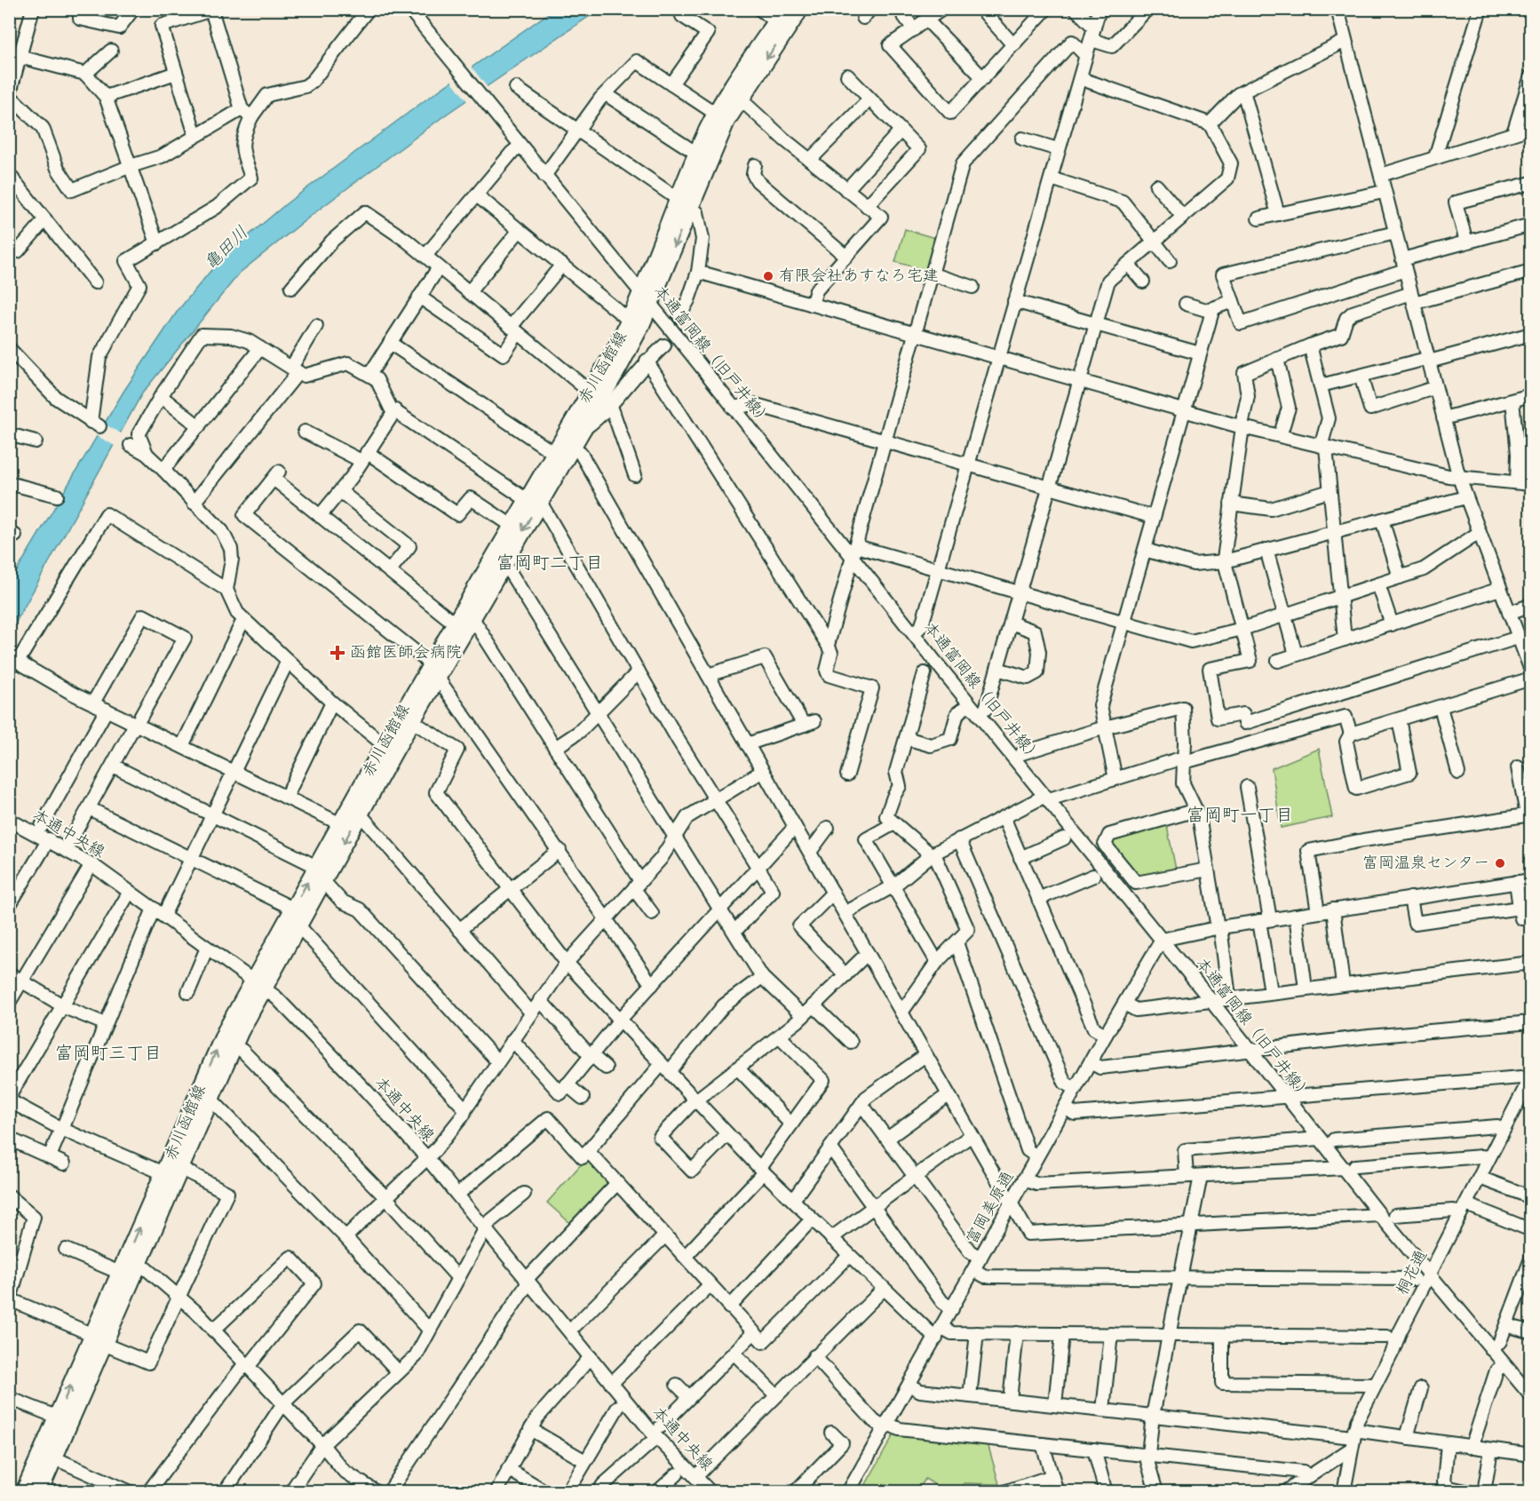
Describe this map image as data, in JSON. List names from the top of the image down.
{
  "streets": {
    "main road": ["赤川函館線"],
    "street": [
      "本通富岡線（旧戸井線）",
      "本通中央線",
      "富岡美原通",
      "桐花通"
    ]
  },
  "crossings": [
    ["本通富岡線（旧戸井線）", "赤川函館線"],
    ["本通富岡線（旧戸井線）", "富岡美原通"],
    ["本通富岡線（旧戸井線）", "桐花通"],
    ["赤川函館線", "本通中央線"]
  ],
  "districts": ["富岡町二丁目", "富岡町一丁目", "富岡町三丁目"],
  "water": ["亀田川"],
  "places": {
    "other": ["有限会社あすなろ宅建", "富岡温泉センター"],
    "health": ["函館医師会病院"]
  }
}
